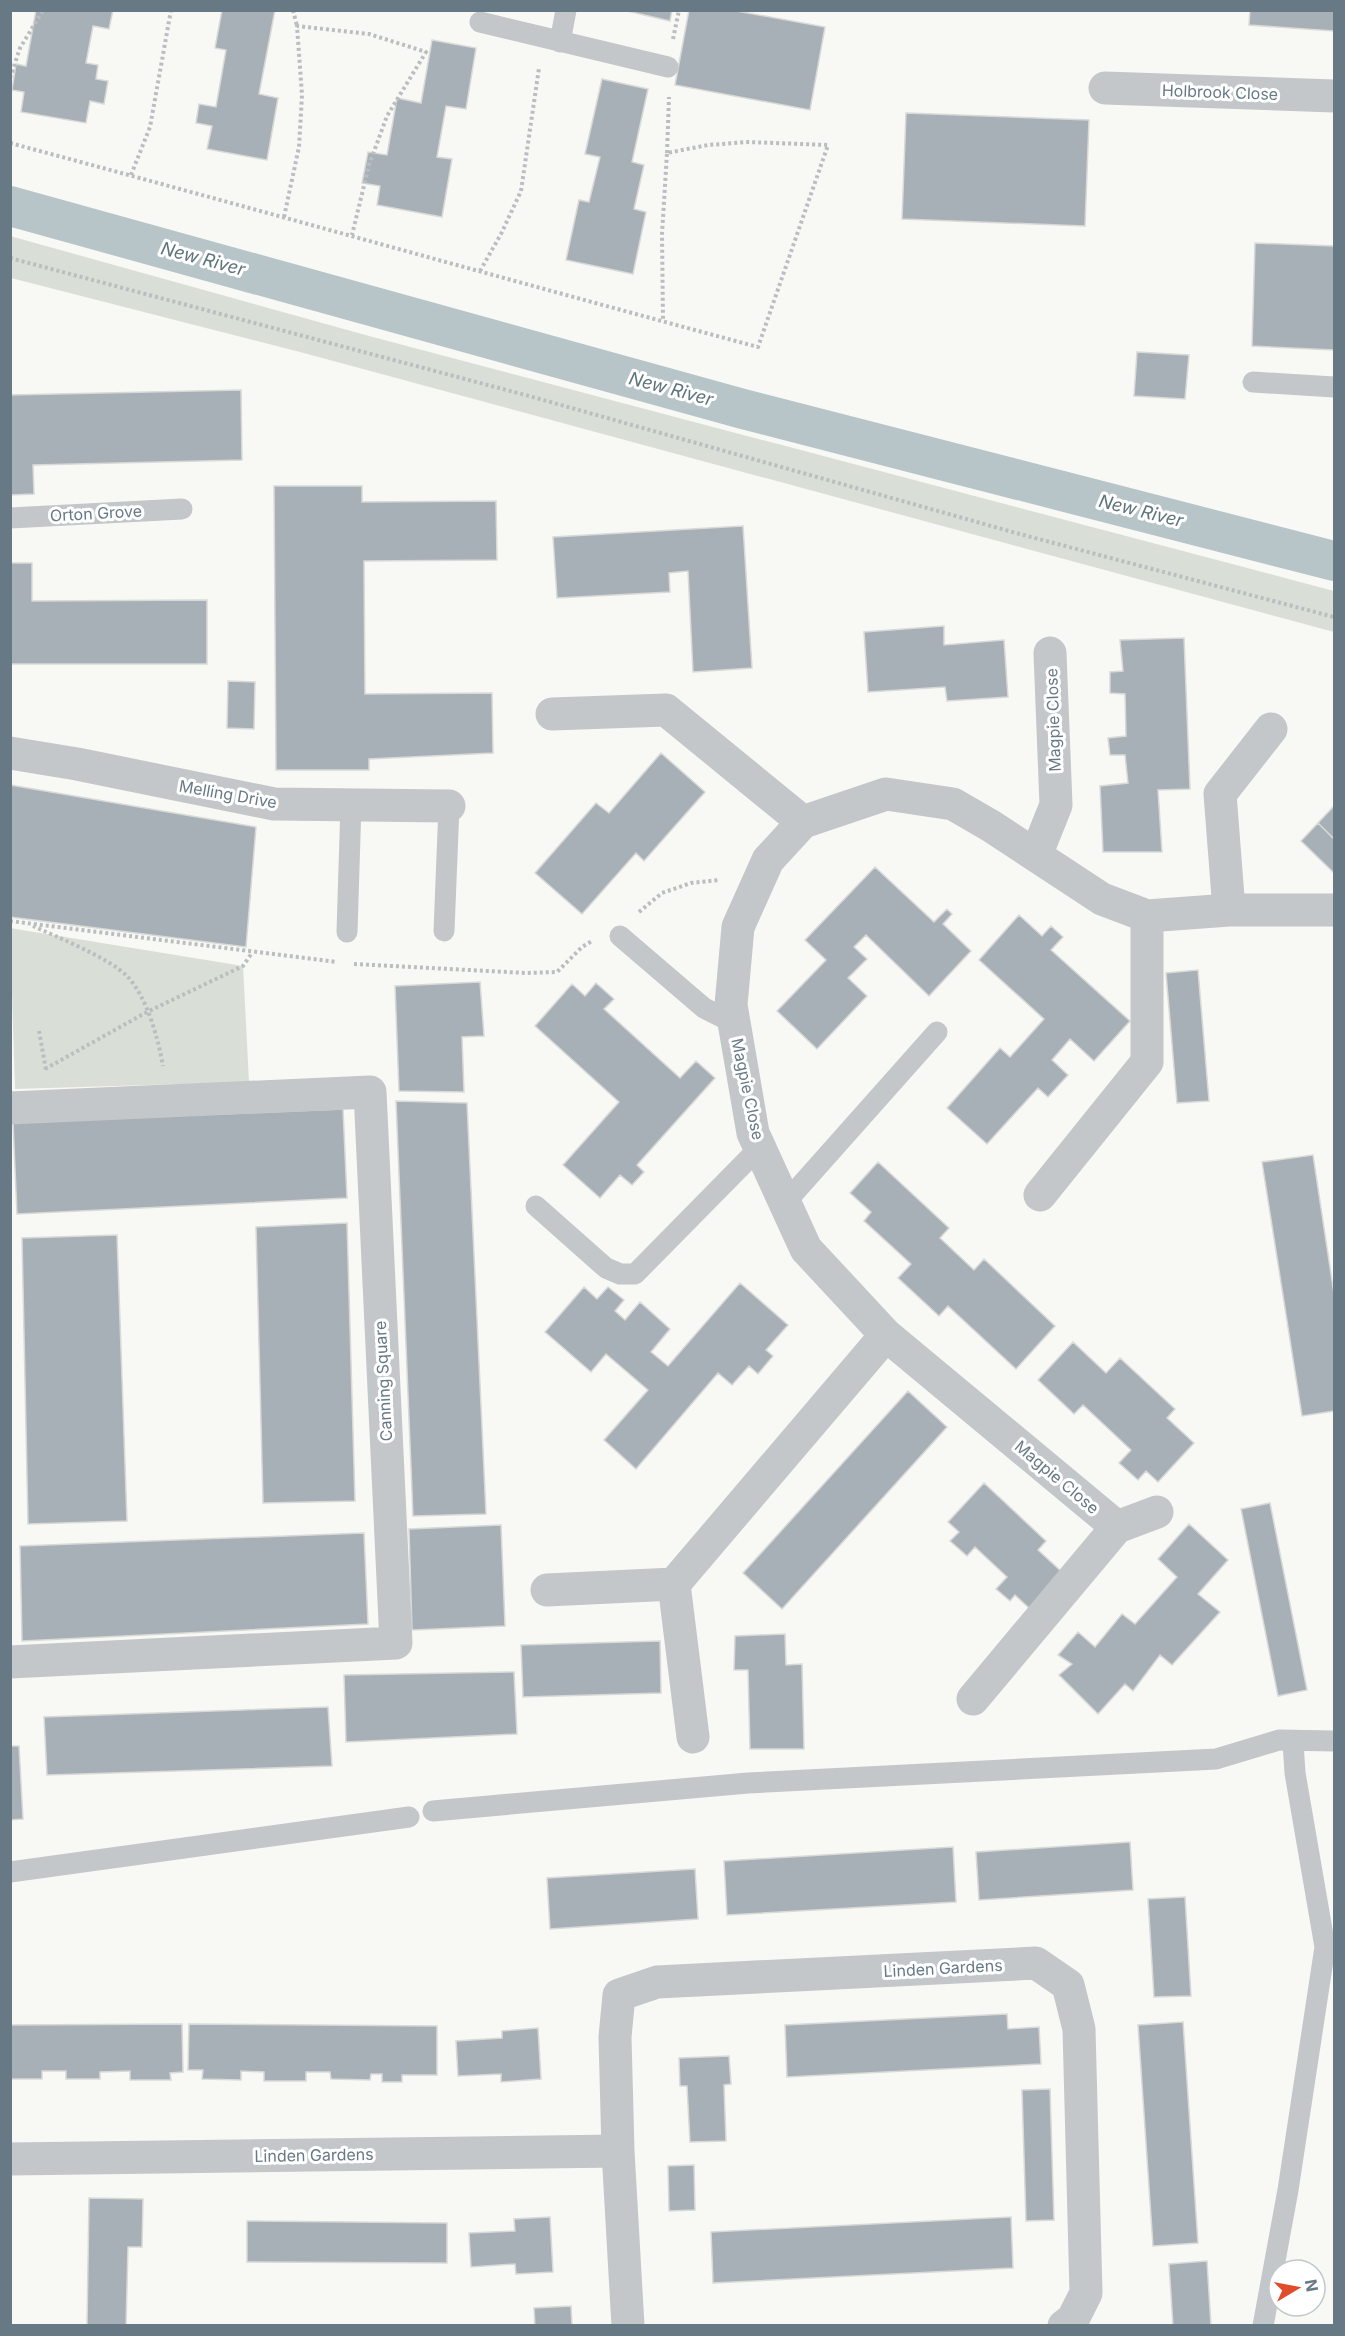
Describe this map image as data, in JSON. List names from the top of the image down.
{
  "streets": {
    "street": [
      "Holbrook Close",
      "Magpie Close",
      "Melling Drive",
      "Canning Square",
      "Linden Gardens"
    ],
    "lane": ["Orton Grove"]
  },
  "water": ["New River"],
  "north": "right"
}
